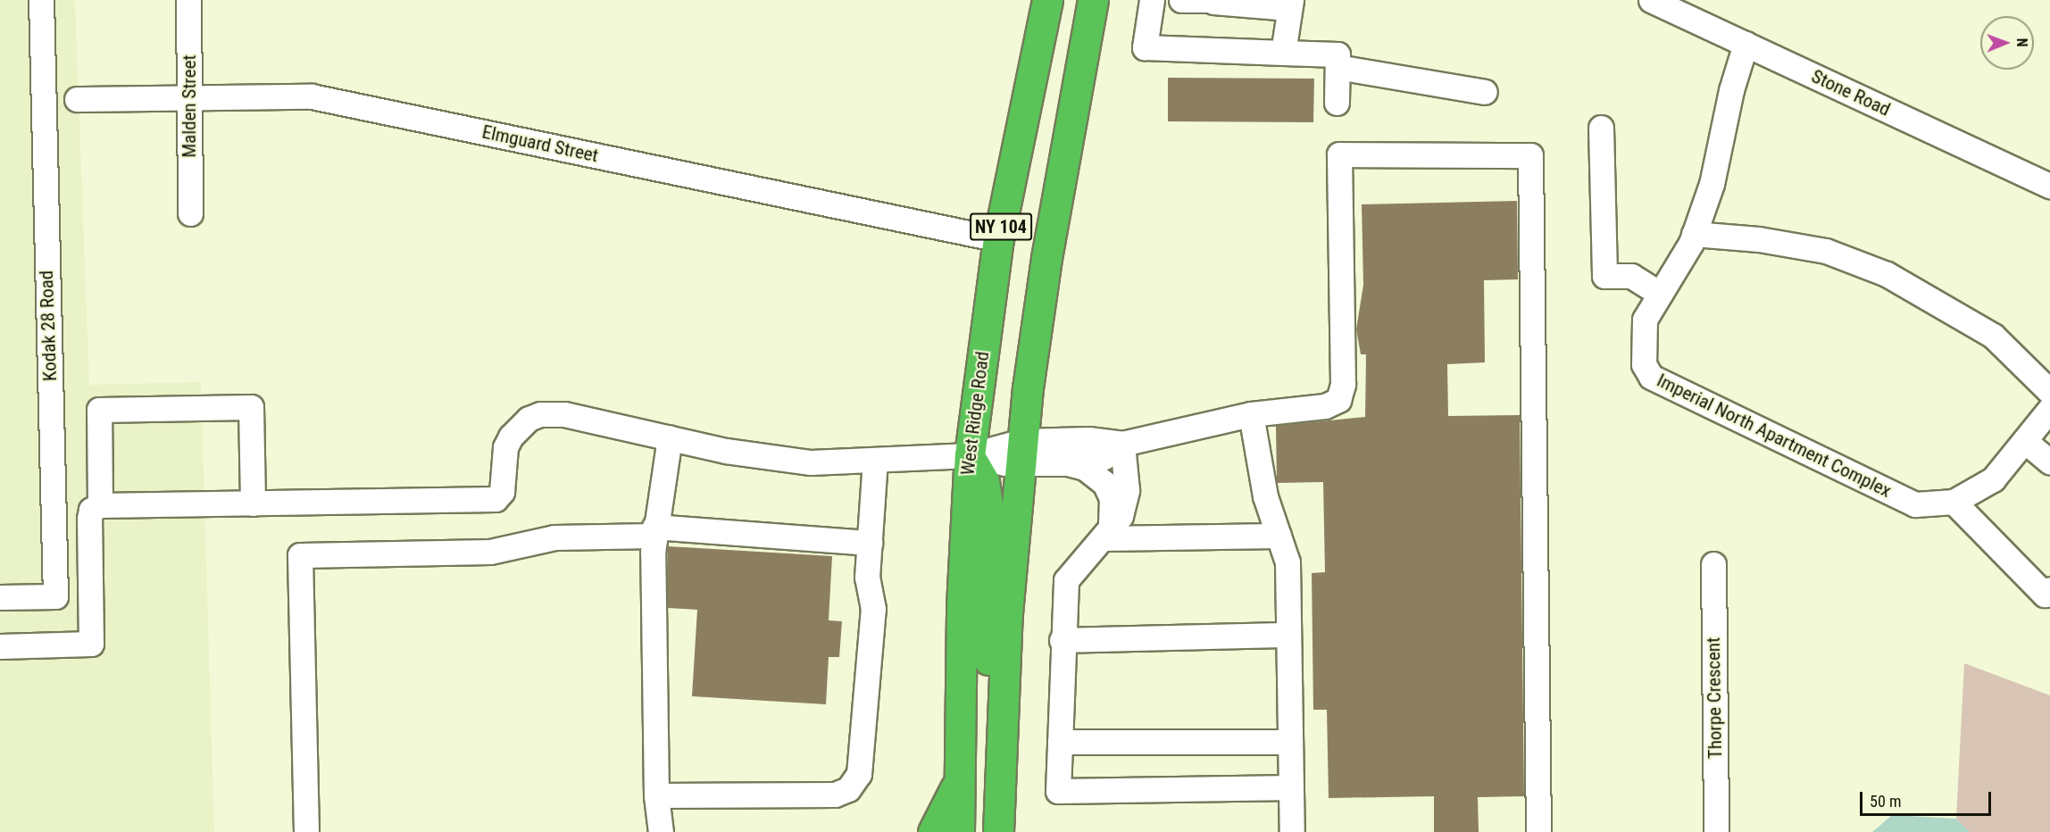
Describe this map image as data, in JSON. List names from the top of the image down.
{
  "streets": {
    "highway": ["NY 104", "West Ridge Road"],
    "street": [
      "Stone Road",
      "Malden Street",
      "Elmguard Street",
      "Kodak 28 Road",
      "Imperial North Apartment Complex",
      "Thorpe Crescent"
    ]
  },
  "crossings": [
    ["Stone Road", "Imperial North Apartment Complex"],
    ["Malden Street", "Elmguard Street"],
    ["Elmguard Street", "West Ridge Road"]
  ],
  "scale_bar": "50 m",
  "north": "right"
}
